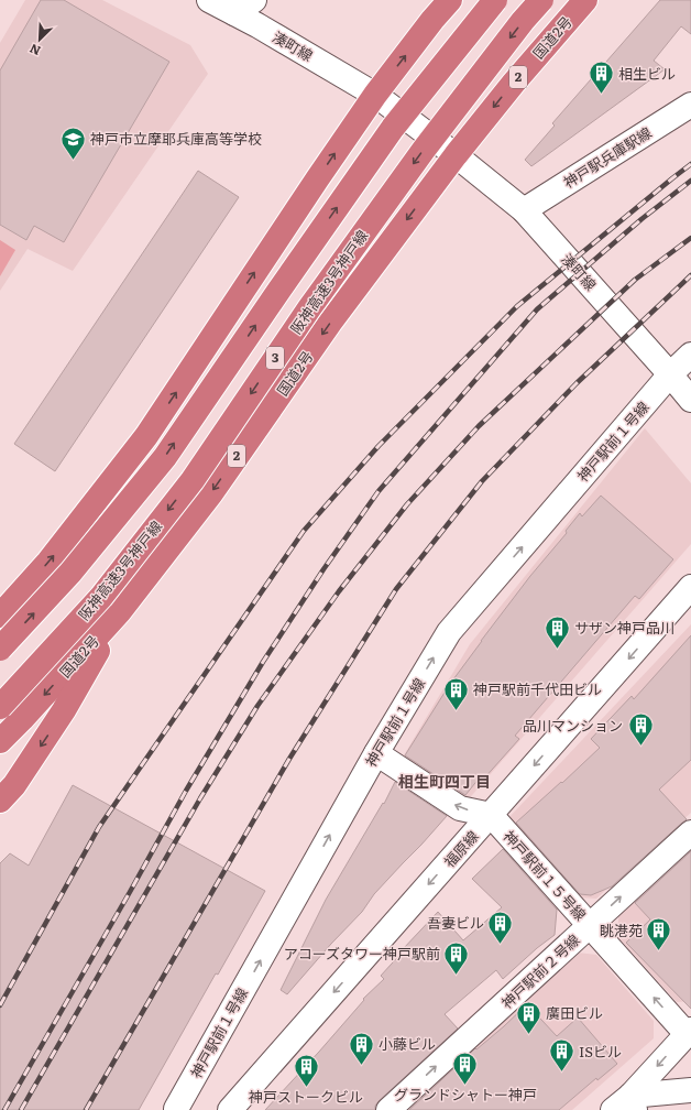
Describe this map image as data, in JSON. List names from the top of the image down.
{
  "streets": {
    "highway": [
      "国道2号",
      "2",
      "阪神高速3号神戸線",
      "3"
    ],
    "street": [
      "湊町線",
      "神戸駅兵庫駅線",
      "神戸駅前１号線",
      "福原線",
      "神戸駅前１５号線",
      "神戸駅前２号線"
    ]
  },
  "crossings": [
    ["国道2号", "湊町線"],
    ["湊町線", "神戸駅兵庫駅線"],
    ["湊町線", "神戸駅前１号線"],
    ["福原線", "神戸駅前１５号線"],
    ["神戸駅前１５号線", "神戸駅前２号線"]
  ],
  "one_way": [
    "神戸駅前１号線",
    "福原線",
    "神戸駅前１５号線",
    "神戸駅前２号線"
  ],
  "districts": ["相生町四丁目"],
  "places": {
    "building": [
      "相生ビル",
      "サザン神戸品川",
      "神戸駅前千代田ビル",
      "品川マンション",
      "吾妻ビル",
      "眺港苑",
      "アコーズタワー神戸駅前",
      "廣田ビル",
      "小藤ビル",
      "ISビル",
      "グランドシャトー神戸",
      "神戸ストークビル"
    ],
    "school or university": ["神戸市立摩耶兵庫高等学校"]
  },
  "north": "bottom left"
}
